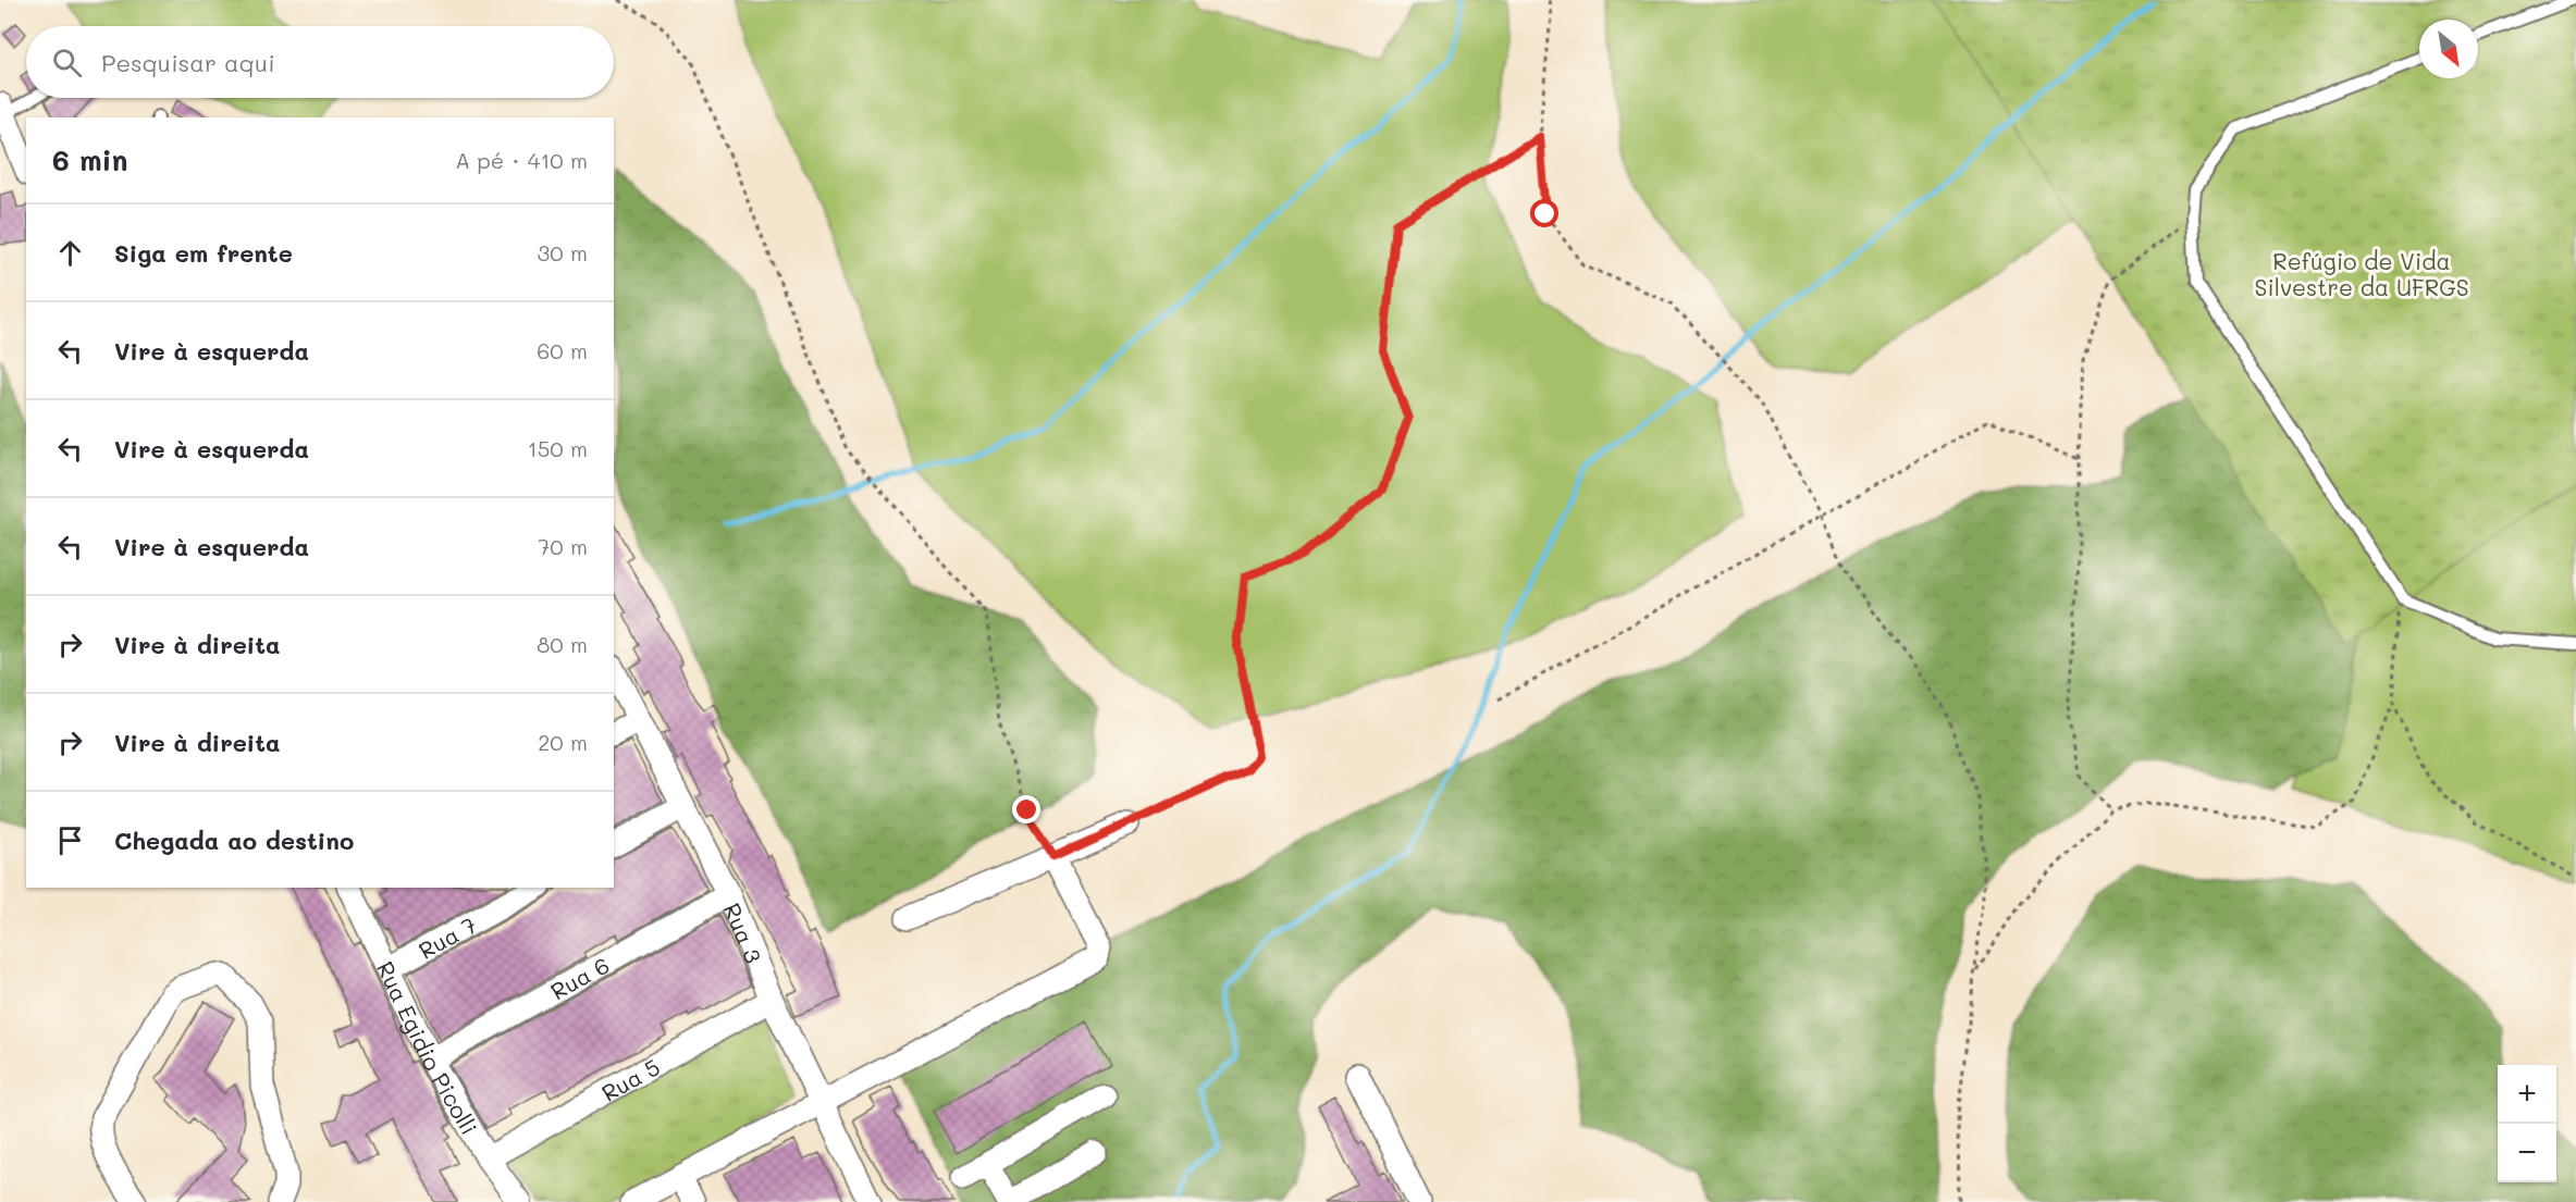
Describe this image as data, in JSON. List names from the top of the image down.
{
  "streets": {
    "street": [
      "Rua 3",
      "Rua 7",
      "Rua 6",
      "Rua Egidio Picolli",
      "Rua 5"
    ]
  },
  "crossings": [
    ["Rua 3", "Rua 6"],
    ["Rua 3", "Rua 5"],
    ["Rua 7", "Rua Egidio Picolli"],
    ["Rua 6", "Rua Egidio Picolli"],
    ["Rua Egidio Picolli", "Rua 5"]
  ],
  "parks": ["Refúgio de Vida Silvestre da UFRGS"],
  "north": "bottom right",
  "page": {
    "search": "Pesquisar aqui",
    "heading": ["6 min", "A pé · 410 m"],
    "list": [
      ["Siga em frente", "30 m"],
      ["Vire à esquerda", "60 m"],
      ["Vire à esquerda", "150 m"],
      ["Vire à esquerda", "70 m"],
      ["Vire à direita", "80 m"],
      ["Vire à direita", "20 m"],
      "Chegada ao destino"
    ],
    "map_buttons": ["+", "−"]
  }
}
